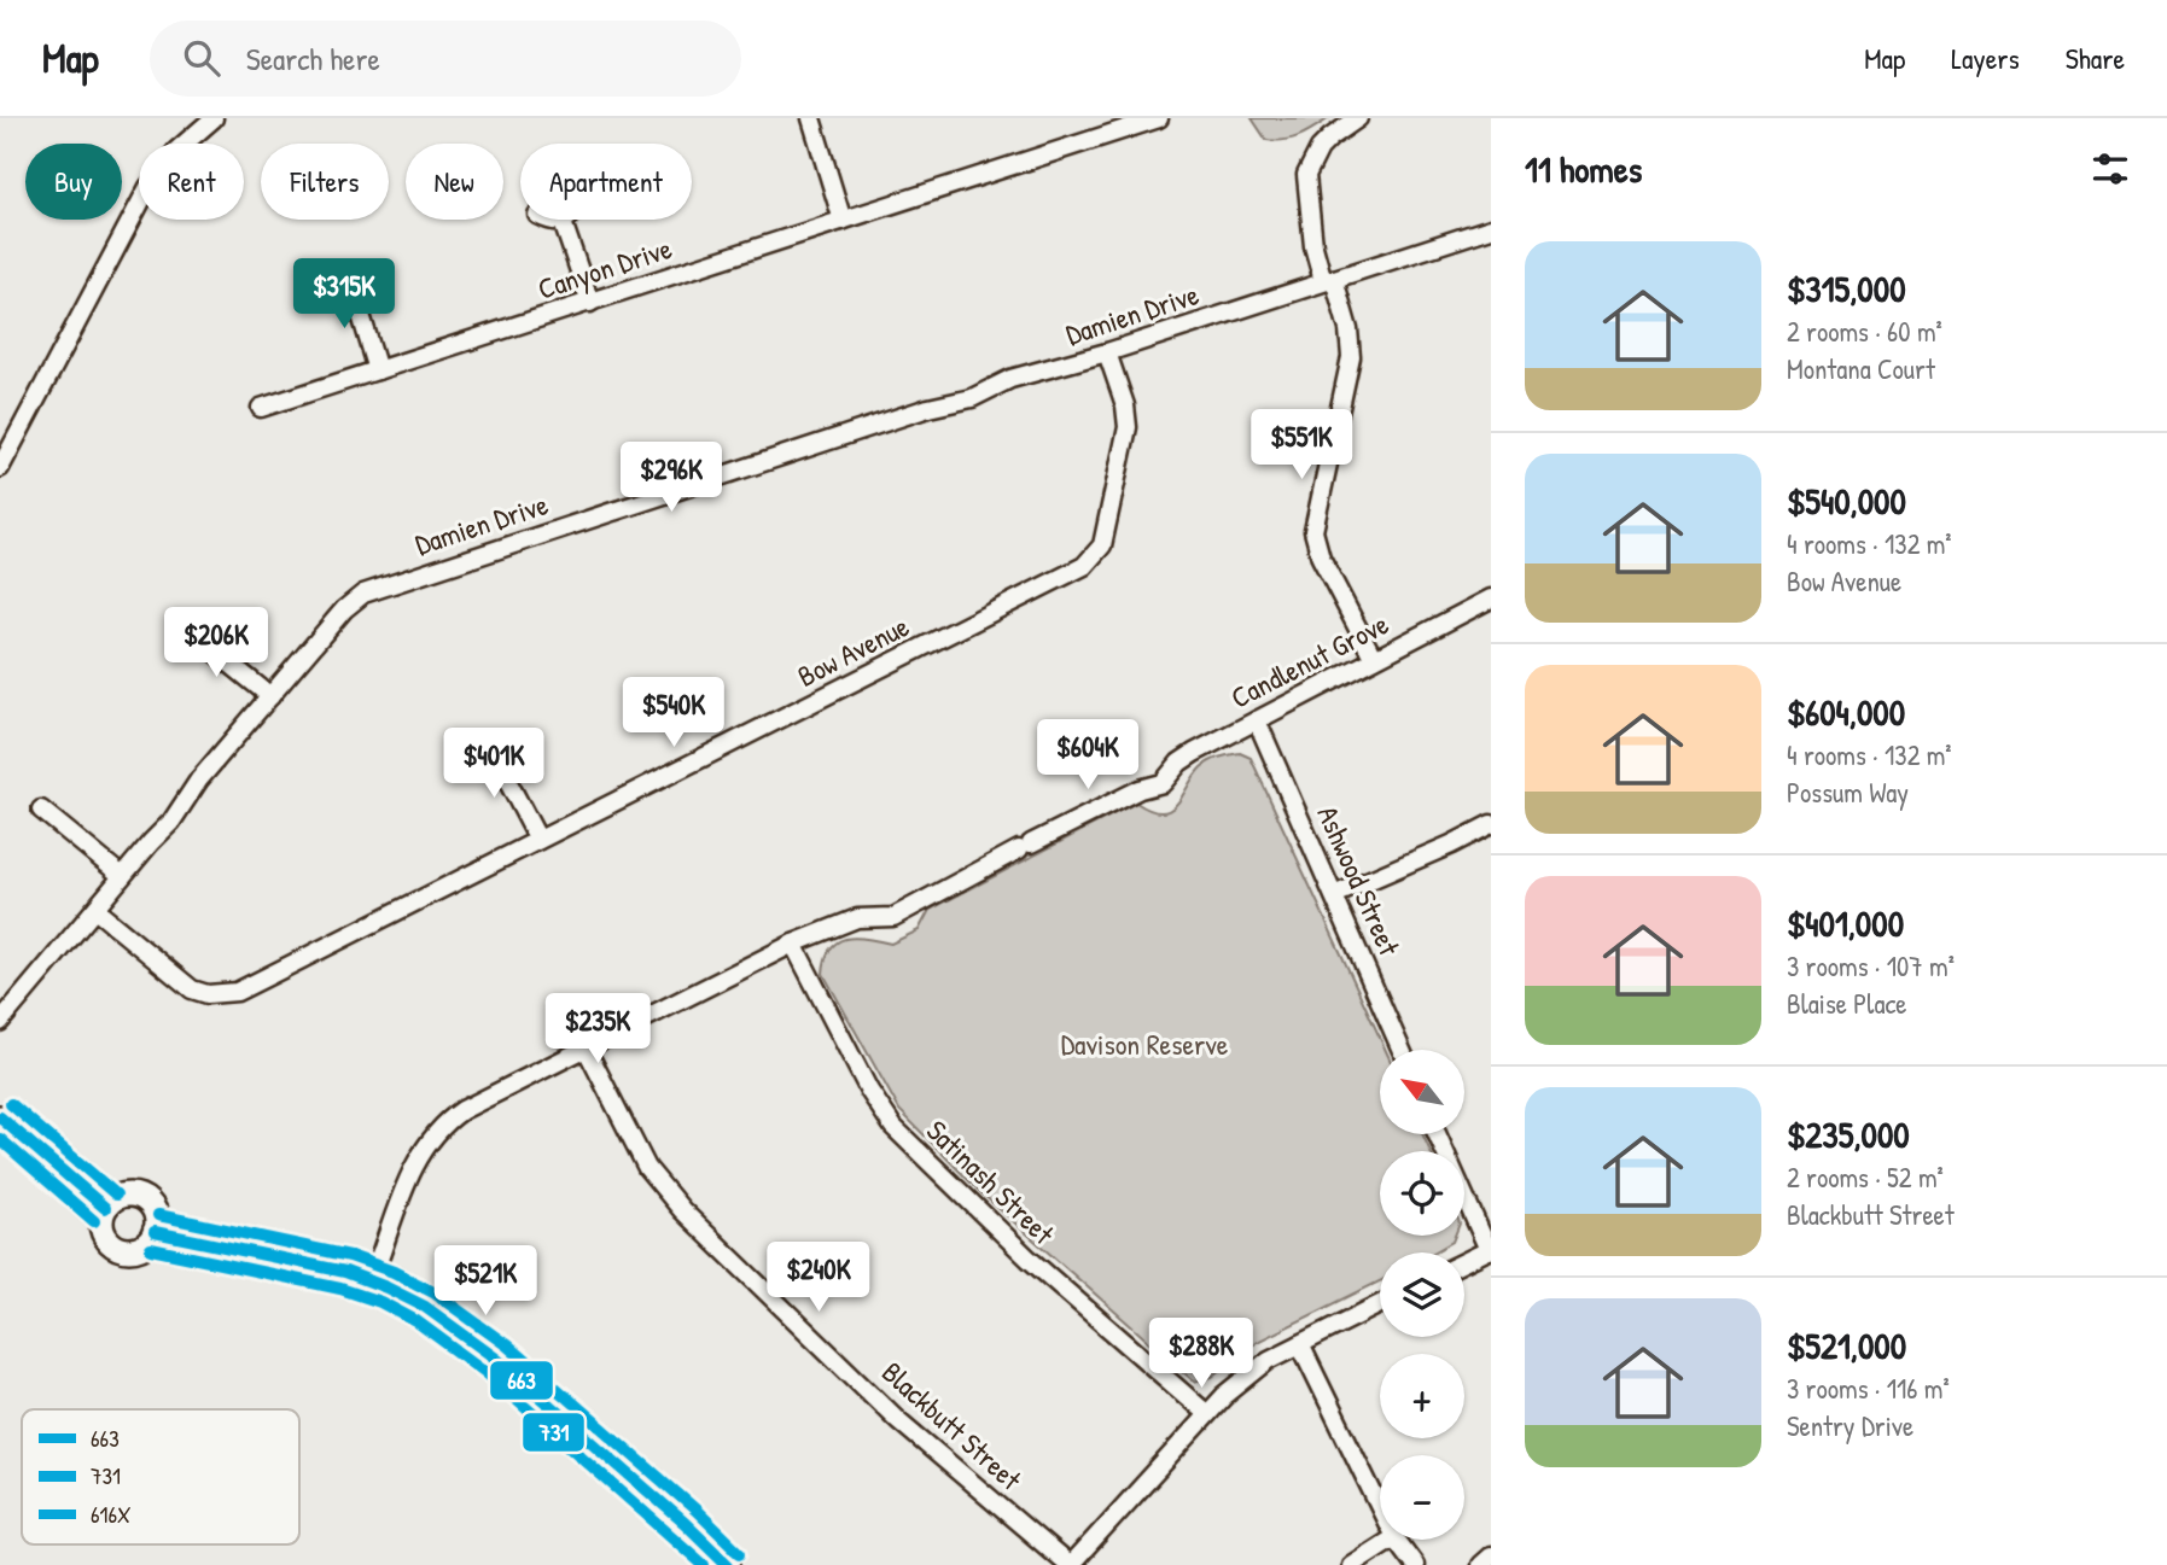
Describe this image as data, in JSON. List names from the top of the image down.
{
  "streets": {
    "street": [
      "Canyon Drive",
      "Damien Drive",
      "Bow Avenue",
      "Candlenut Grove",
      "Ashwood Street",
      "Satinash Street",
      "Blackbutt Street"
    ]
  },
  "crossings": [
    ["Damien Drive", "Bow Avenue"],
    ["Candlenut Grove", "Ashwood Street"],
    ["Candlenut Grove", "Satinash Street"]
  ],
  "parks": ["Davison Reserve"],
  "lines": ["transit line 616X", "transit line 663", "transit line 731"],
  "legend": ["663", "731", "616X"],
  "north": "top left",
  "page": {
    "header": "Map",
    "search": "Search here",
    "nav": ["Map", "Layers", "Share"],
    "heading": "11 homes",
    "chip": [
      "Buy",
      "Rent",
      "Filters",
      "New",
      "Apartment"
    ],
    "list": [
      {
        "name": "$315,000",
        "note": "2 rooms · 60 m² · Montana Court"
      },
      {
        "name": "$540,000",
        "note": "4 rooms · 132 m² · Bow Avenue"
      },
      {
        "name": "$604,000",
        "note": "4 rooms · 132 m² · Possum Way"
      },
      {
        "name": "$401,000",
        "note": "3 rooms · 107 m² · Blaise Place"
      },
      {
        "name": "$235,000",
        "note": "2 rooms · 52 m² · Blackbutt Street"
      },
      {
        "name": "$521,000",
        "note": "3 rooms · 116 m² · Sentry Drive"
      }
    ],
    "price": [
      "$315K",
      "$551K",
      "$296K",
      "$206K",
      "$540K",
      "$604K",
      "$401K",
      "$235K",
      "$240K",
      "$521K",
      "$288K"
    ],
    "map_buttons": ["+", "−"]
  }
}
